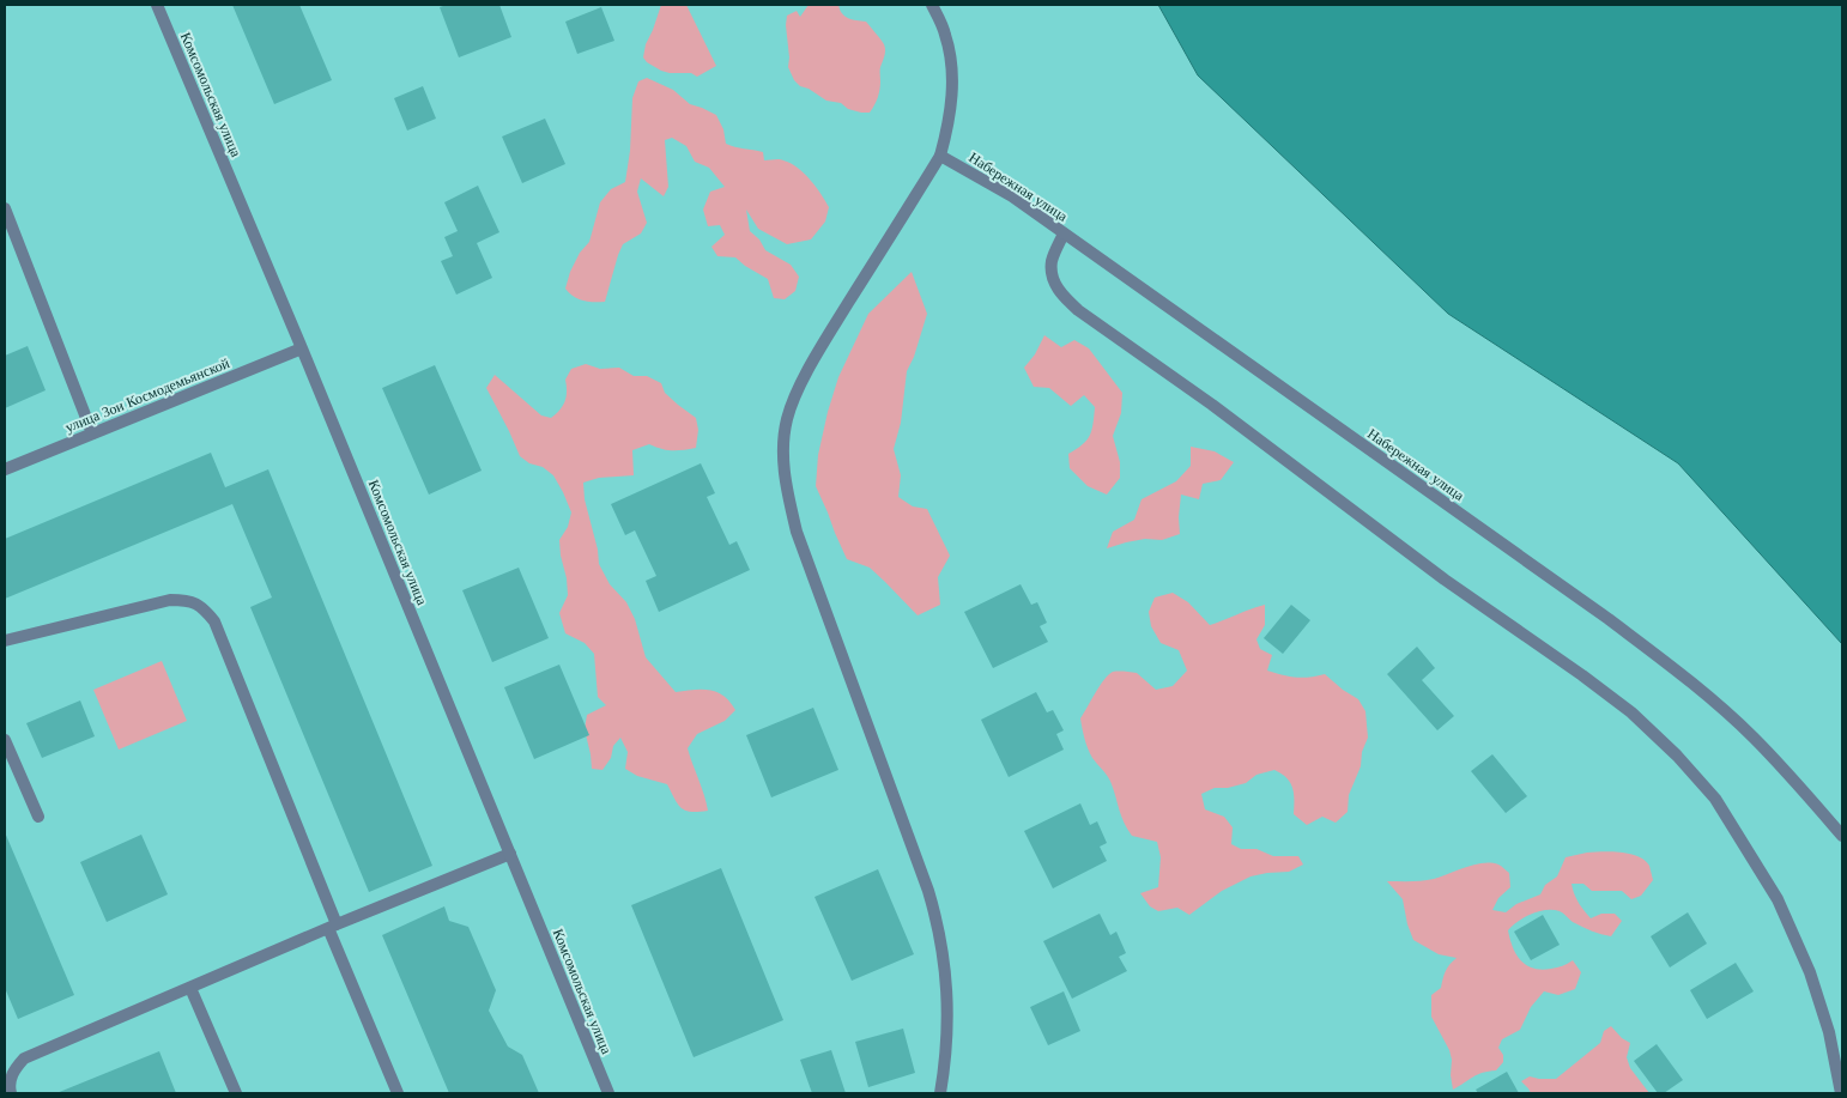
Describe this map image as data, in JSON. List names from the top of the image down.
{
  "streets": {
    "street": ["Комсомольская улица", "Набережная улица", "улица Зои Космодемьянской"]
  },
  "crossings": [
    ["Комсомольская улица", "улица Зои Космодемьянской"]
  ]
}
